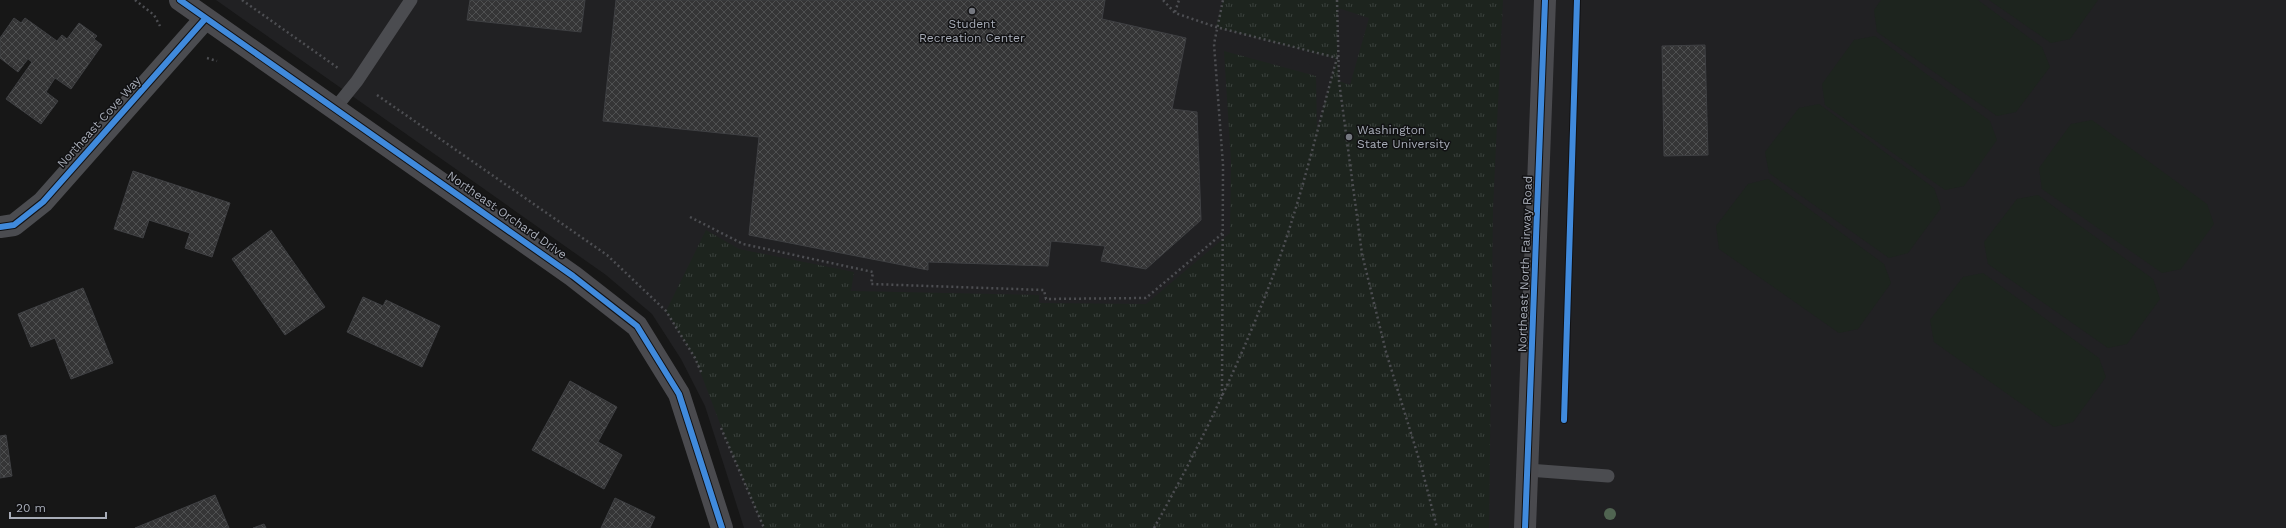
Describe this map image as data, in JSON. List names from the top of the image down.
{
  "streets": {
    "street": ["Northeast Cove Way", "Northeast Orchard Drive", "Northeast North Fairway Road"]
  },
  "crossings": [
    ["Northeast Cove Way", "Northeast Orchard Drive"]
  ],
  "places": ["Student Recreation Center", "Washington State University"],
  "scale_bar": "20 m"
}
